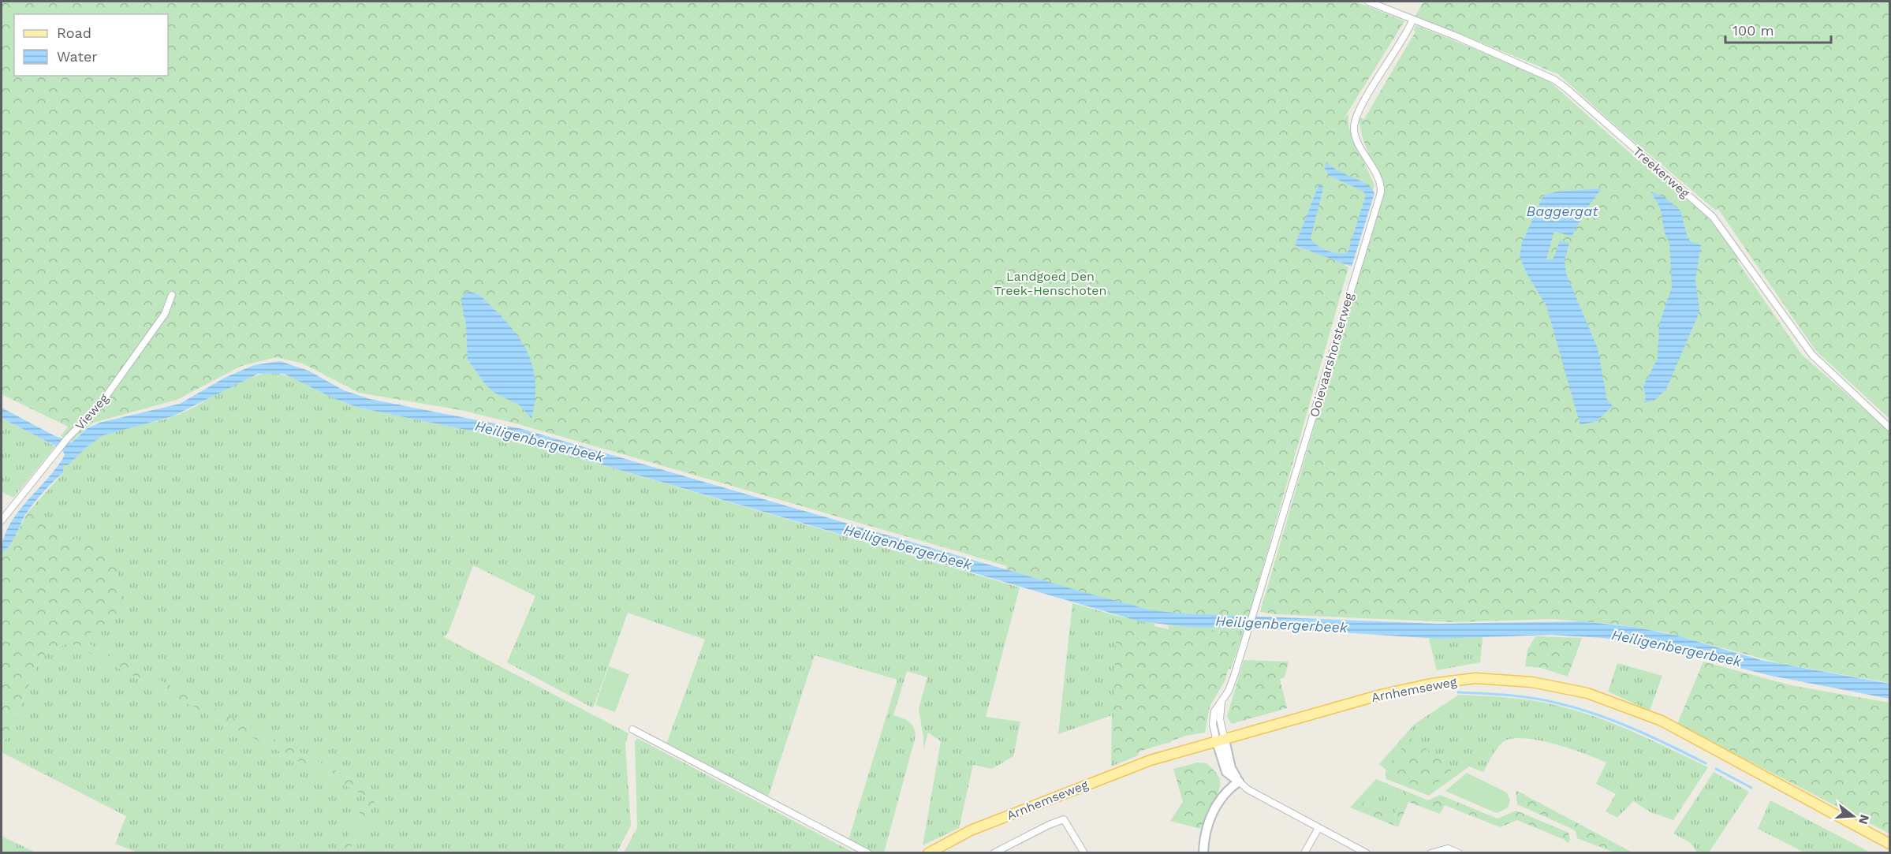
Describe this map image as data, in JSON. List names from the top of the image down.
{
  "streets": {
    "main road": ["Arnhemseweg"],
    "street": ["Treekerweg", "Ooievaarshorsterweg", "Vieweg"]
  },
  "crossings": [
    ["Treekerweg", "Ooievaarshorsterweg"],
    ["Ooievaarshorsterweg", "Arnhemseweg"]
  ],
  "water": ["Baggergat", "Heiligenbergerbeek"],
  "parks": ["Landgoed Den Treek-Henschoten"],
  "legend": ["Road", "Water"],
  "scale_bar": "100 m",
  "north": "right"
}
